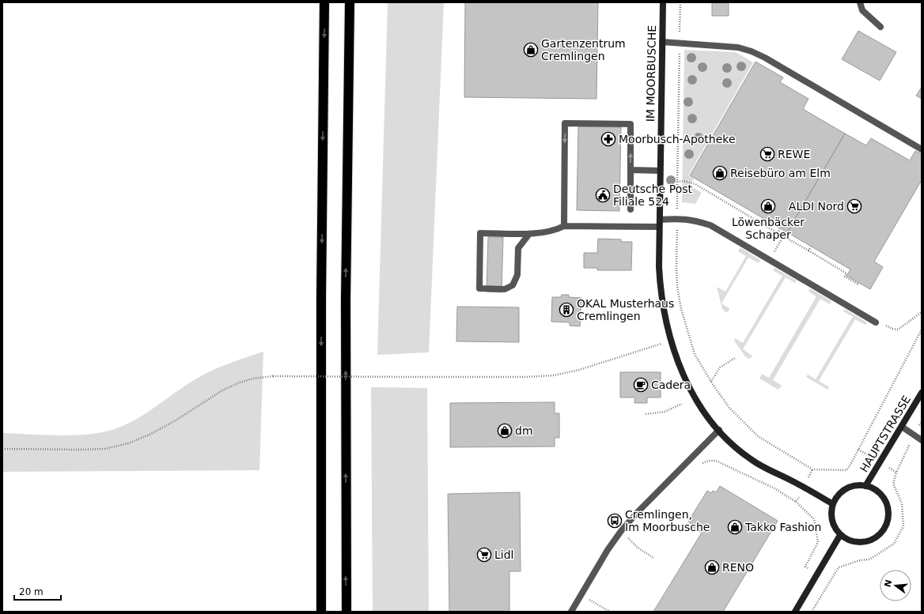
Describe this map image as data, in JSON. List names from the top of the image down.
{
  "streets": {
    "street": ["IM MOORBUSCHE", "HAUPTSTRASSE"]
  },
  "crossings": [
    ["IM MOORBUSCHE", "HAUPTSTRASSE"]
  ],
  "places": {
    "shop": [
      "Gartenzentrum Cremlingen",
      "Reisebüro am Elm",
      "Löwenbäcker Schaper",
      "dm",
      "Takko Fashion",
      "RENO"
    ],
    "pharmacy": ["Moorbusch-Apotheke"],
    "supermarket": ["REWE", "ALDI Nord", "Lidl"],
    "public building": ["Deutsche Post Filiale 524"],
    "building": ["OKAL Musterhaus Cremlingen"],
    "cafe": ["Cadera"],
    "bus stop": ["Cremlingen, Im Moorbusche"]
  },
  "scale_bar": "20 m",
  "north": "left"
}
